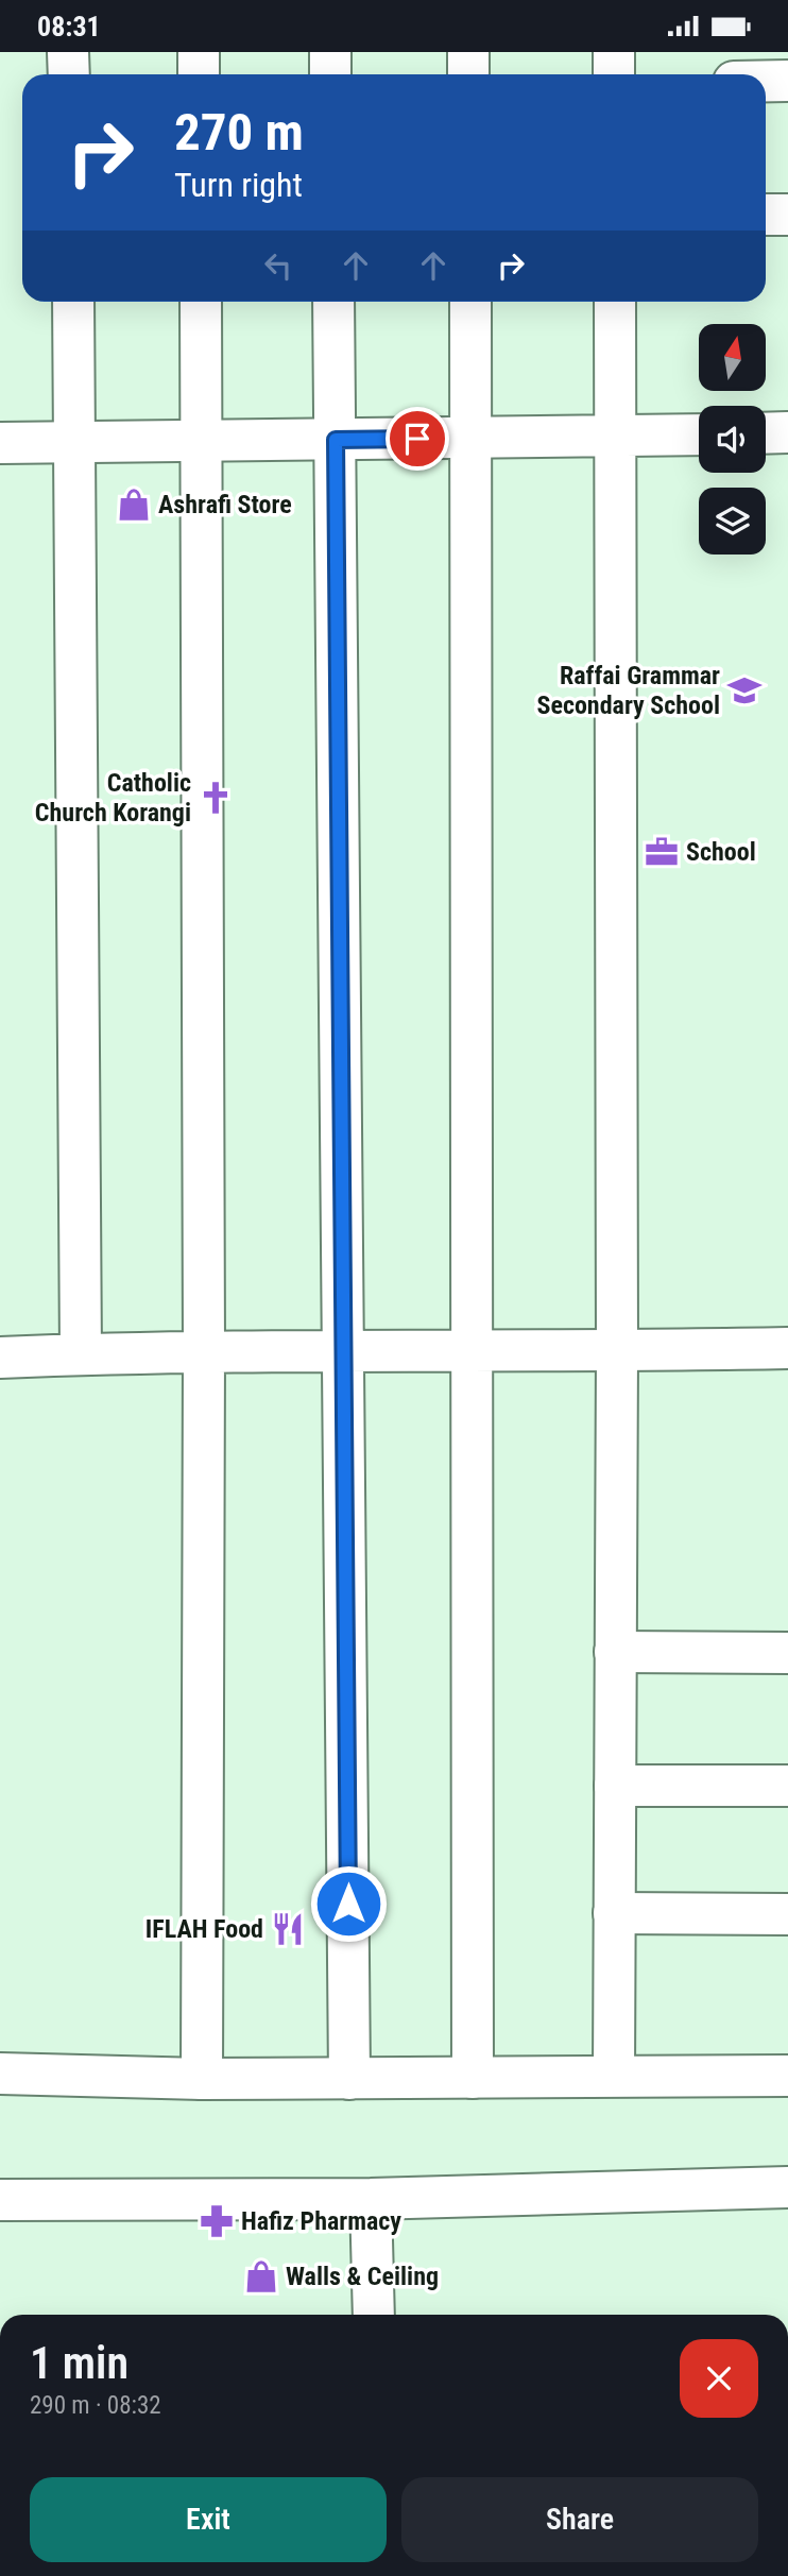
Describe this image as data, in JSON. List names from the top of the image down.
{
  "places": {
    "shop": ["Ashrafi Store", "Walls & Ceiling"],
    "school or university": ["Raffai Grammar Secondary School"],
    "church": ["Catholic Church Korangi"],
    "office": ["School"],
    "restaurant": ["IFLAH Food"],
    "pharmacy": ["Hafiz Pharmacy"]
  },
  "north": "top",
  "page": {
    "status": "08:31",
    "turn": ["270 m", "Turn right"],
    "heading": ["1 min", "290 m · 08:32"],
    "buttons": ["Exit", "Share"]
  }
}
